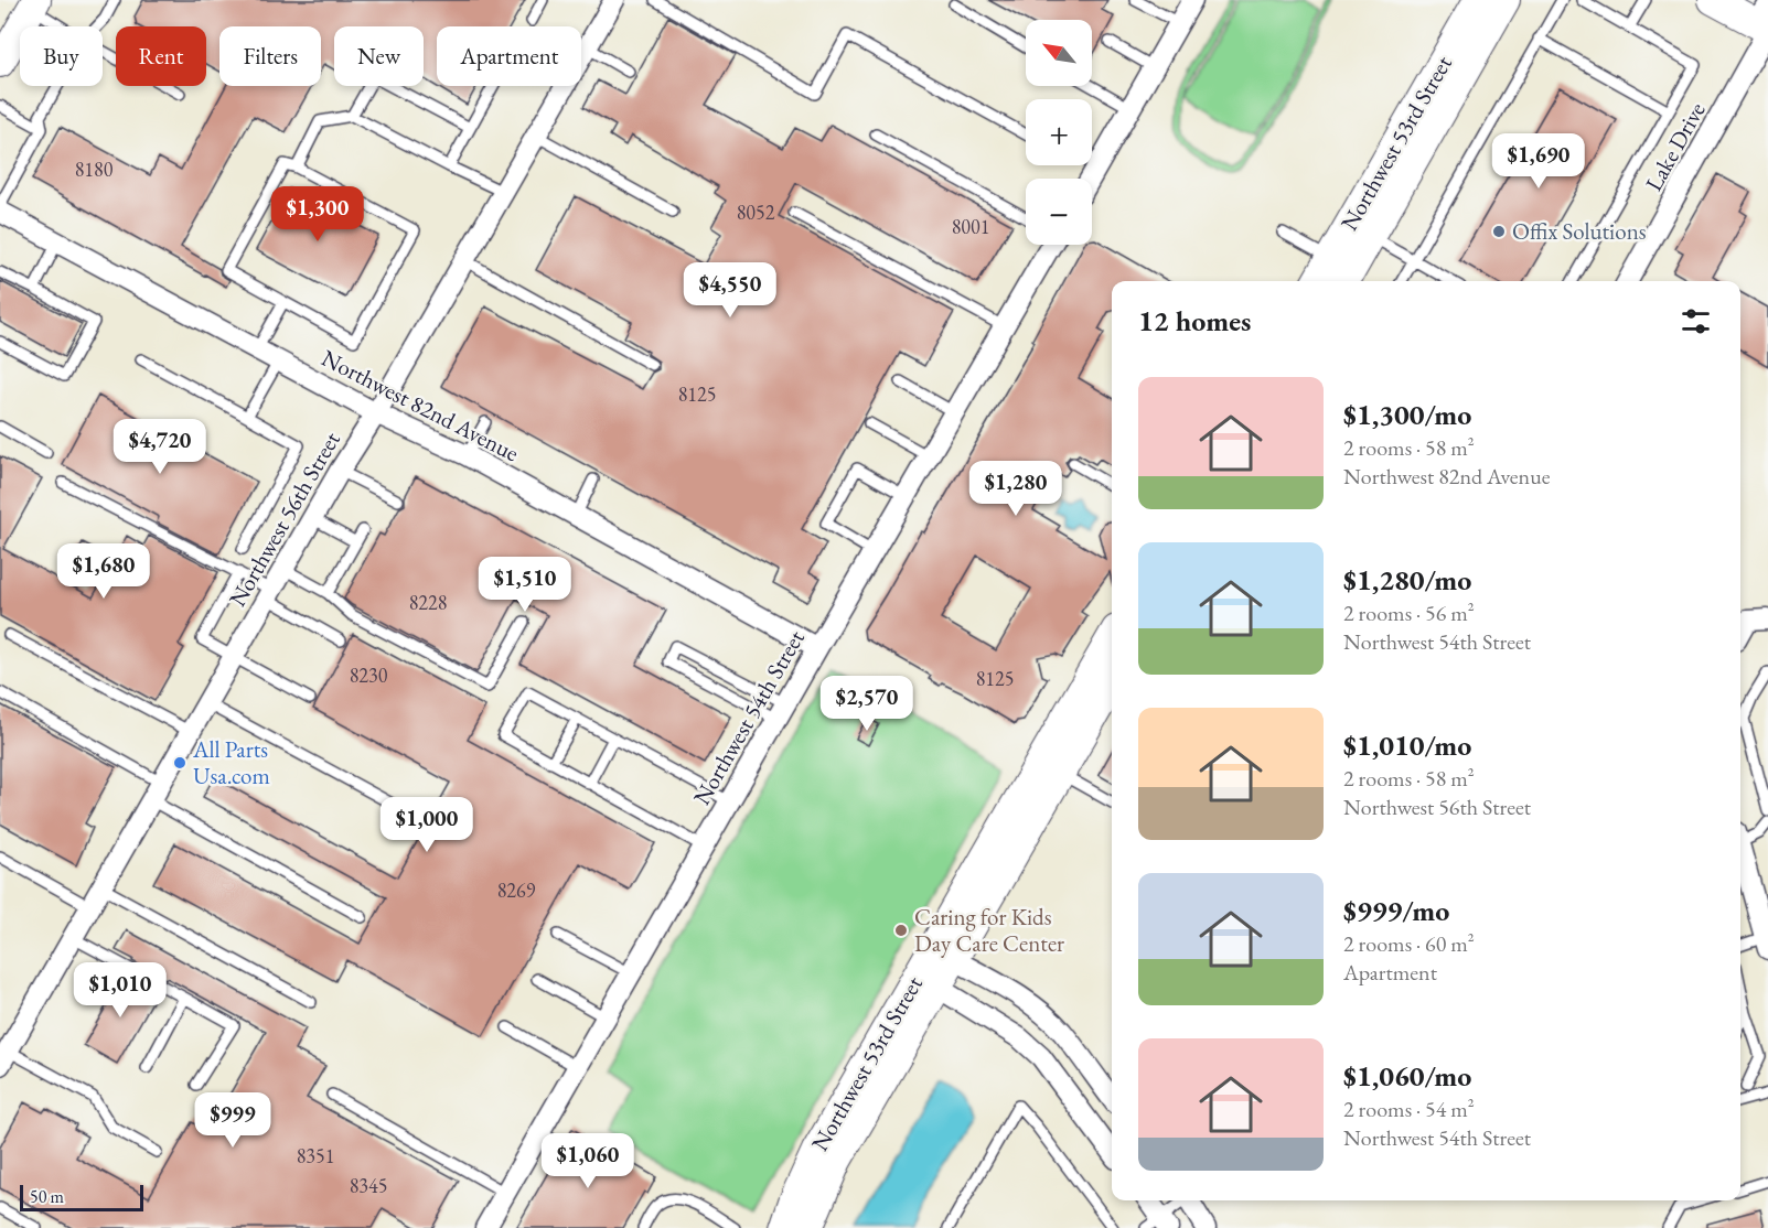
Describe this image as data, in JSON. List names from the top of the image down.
{
  "streets": {
    "street": [
      "Northwest 53rd Street",
      "Lake Drive",
      "Northwest 82nd Avenue",
      "Northwest 56th Street",
      "Northwest 54th Street"
    ]
  },
  "crossings": [
    ["Northwest 82nd Avenue", "Northwest 56th Street"],
    ["Northwest 82nd Avenue", "Northwest 54th Street"]
  ],
  "places": ["Offix Solutions", "All Parts Usa.com", "Caring for Kids Day Care Center"],
  "house_numbers": [
    "8180",
    "8052",
    "8001",
    "8125",
    "8228",
    "8230",
    "8125",
    "8269",
    "8351",
    "8345"
  ],
  "scale_bar": "50 m",
  "north": "top left",
  "page": {
    "map_buttons": ["+", "−"],
    "chip": [
      "Buy",
      "Rent",
      "Filters",
      "New",
      "Apartment"
    ],
    "price": [
      "$1,690",
      "$1,300",
      "$4,550",
      "$4,720",
      "$1,280",
      "$1,680",
      "$1,510",
      "$2,570",
      "$1,000",
      "$1,010",
      "$999",
      "$1,060"
    ],
    "heading": "12 homes",
    "list": [
      {
        "name": "$1,300/mo",
        "note": "2 rooms · 58 m² · Northwest 82nd Avenue"
      },
      {
        "name": "$1,280/mo",
        "note": "2 rooms · 56 m² · Northwest 54th Street"
      },
      {
        "name": "$1,010/mo",
        "note": "2 rooms · 58 m² · Northwest 56th Street"
      },
      {
        "name": "$999/mo",
        "note": "2 rooms · 60 m² · Apartment"
      },
      {
        "name": "$1,060/mo",
        "note": "2 rooms · 54 m² · Northwest 54th Street"
      }
    ],
    "scale": "50 m"
  }
}
